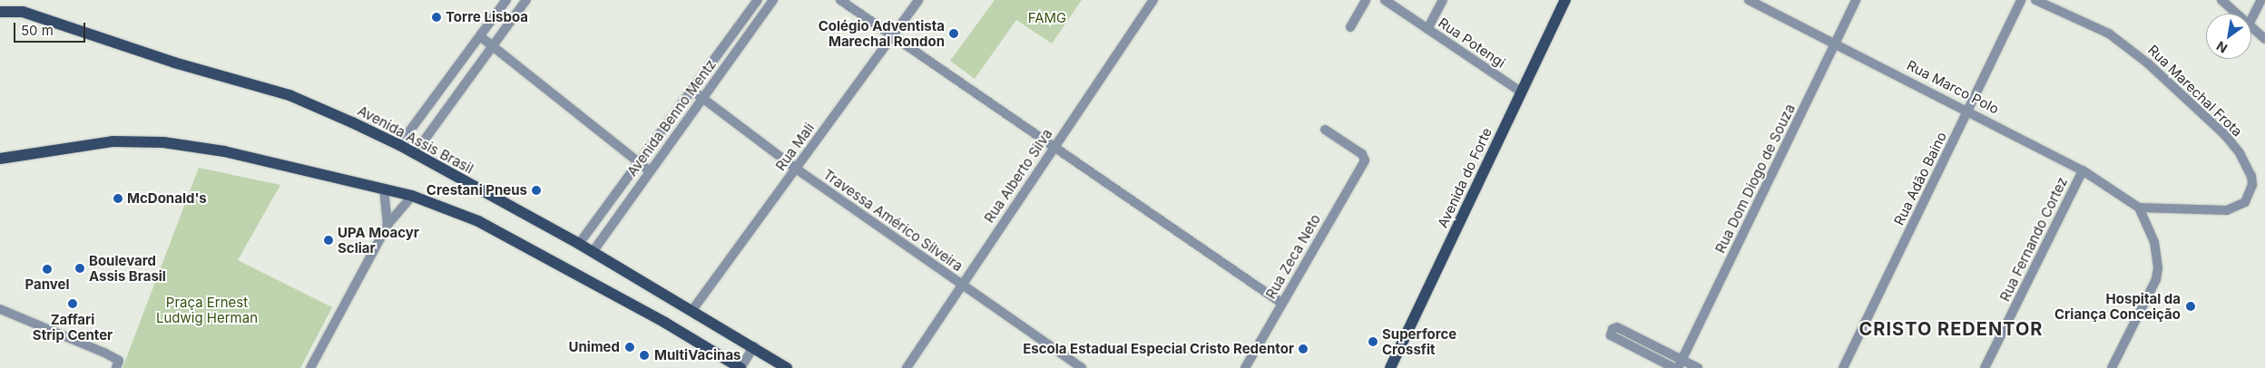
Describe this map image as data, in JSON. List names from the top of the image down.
{
  "streets": {
    "main road": ["Avenida Assis Brasil", "Avenida do Forte"],
    "street": [
      "Rua Potengi",
      "Rua Marco Polo",
      "Rua Marechal Frota",
      "Avenida Benno Mentz",
      "Rua Mali",
      "Rua Alberto Silva",
      "Rua Dom Diogo de Souza",
      "Rua Adão Baino",
      "Travessa Américo Silveira",
      "Rua Fernando Cortez",
      "Rua Zeca Neto"
    ]
  },
  "crossings": [
    ["Rua Potengi", "Avenida do Forte"],
    ["Rua Marco Polo", "Rua Marechal Frota"],
    ["Rua Marco Polo", "Rua Dom Diogo de Souza"],
    ["Rua Marco Polo", "Rua Adão Baino"],
    ["Rua Marco Polo", "Rua Fernando Cortez"],
    ["Avenida Benno Mentz", "Avenida Assis Brasil"],
    ["Avenida Benno Mentz", "Travessa Américo Silveira"],
    ["Avenida Assis Brasil", "Rua Mali"],
    ["Rua Mali", "Travessa Américo Silveira"],
    ["Rua Alberto Silva", "Travessa Américo Silveira"]
  ],
  "districts": ["CRISTO REDENTOR"],
  "parks": ["FAMG", "Praça Ernest Ludwig Herman"],
  "places": [
    "Torre Lisboa",
    "Colégio Adventista Marechal Rondon",
    "Crestani Pneus",
    "McDonald's",
    "UPA Moacyr Scliar",
    "Boulevard Assis Brasil",
    "Panvel",
    "Zaffari Strip Center",
    "Hospital da Criança Conceição",
    "Superforce Crossfit",
    "Unimed",
    "Escola Estadual Especial Cristo Redentor",
    "MultiVacinas"
  ],
  "scale_bar": "50 m",
  "north": "bottom left"
}
